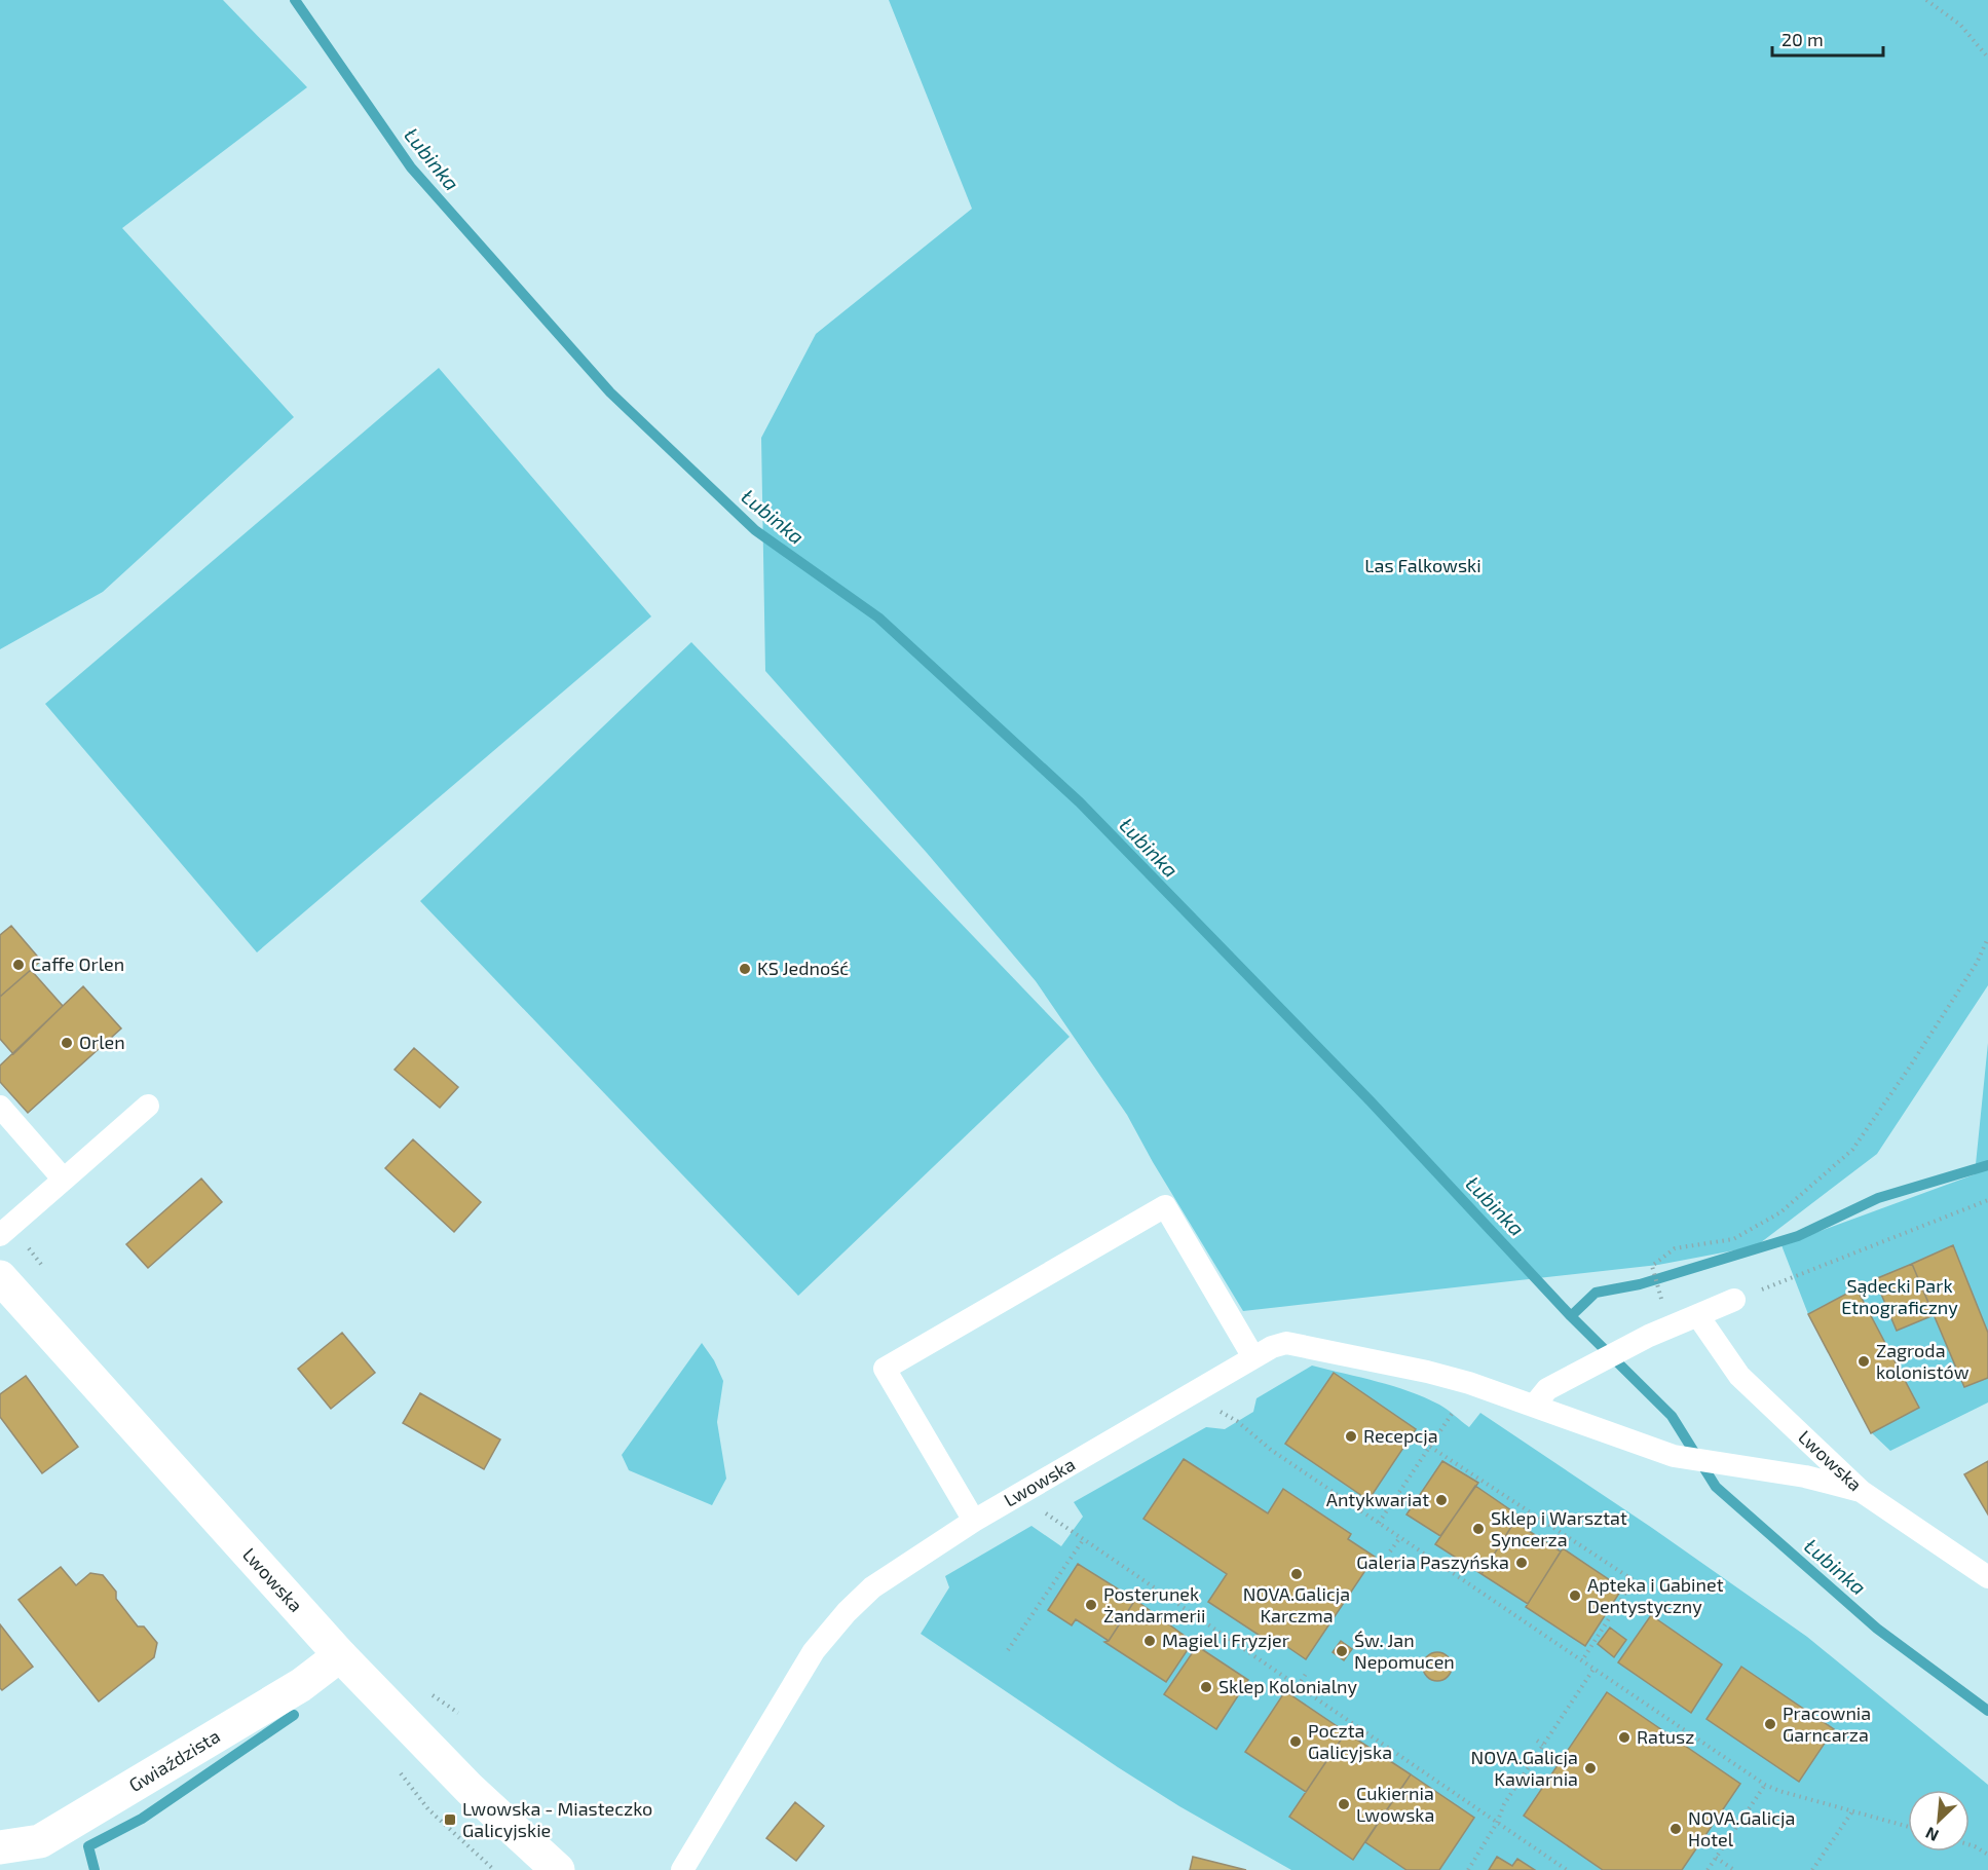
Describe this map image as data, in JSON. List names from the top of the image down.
{
  "streets": {
    "main road": ["Lwowska", "Gwiaździsta"]
  },
  "crossings": [
    ["Lwowska", "Gwiaździsta"]
  ],
  "water": ["Łubinka"],
  "parks": ["Las Falkowski", "Sądecki Park Etnograficzny"],
  "places": {
    "other": [
      "Caffe Orlen",
      "KS Jedność",
      "Orlen",
      "Zagroda kolonistów",
      "Recepcja",
      "Antykwariat",
      "Sklep i Warsztat Syncerza",
      "Galeria Paszyńska",
      "NOVA.Galicja Karczma",
      "Apteka i Gabinet Dentystyczny",
      "Posterunek Żandarmerii",
      "Magiel i Fryzjer",
      "Św. Jan Nepomucen",
      "Sklep Kolonialny",
      "Pracownia Garncarza",
      "Ratusz",
      "Poczta Galicyjska",
      "NOVA.Galicja Kawiarnia",
      "Cukiernia Lwowska",
      "NOVA.Galicja Hotel"
    ],
    "transit": ["Lwowska - Miasteczko Galicyjskie"]
  },
  "scale_bar": "20 m",
  "north": "bottom left"
}
